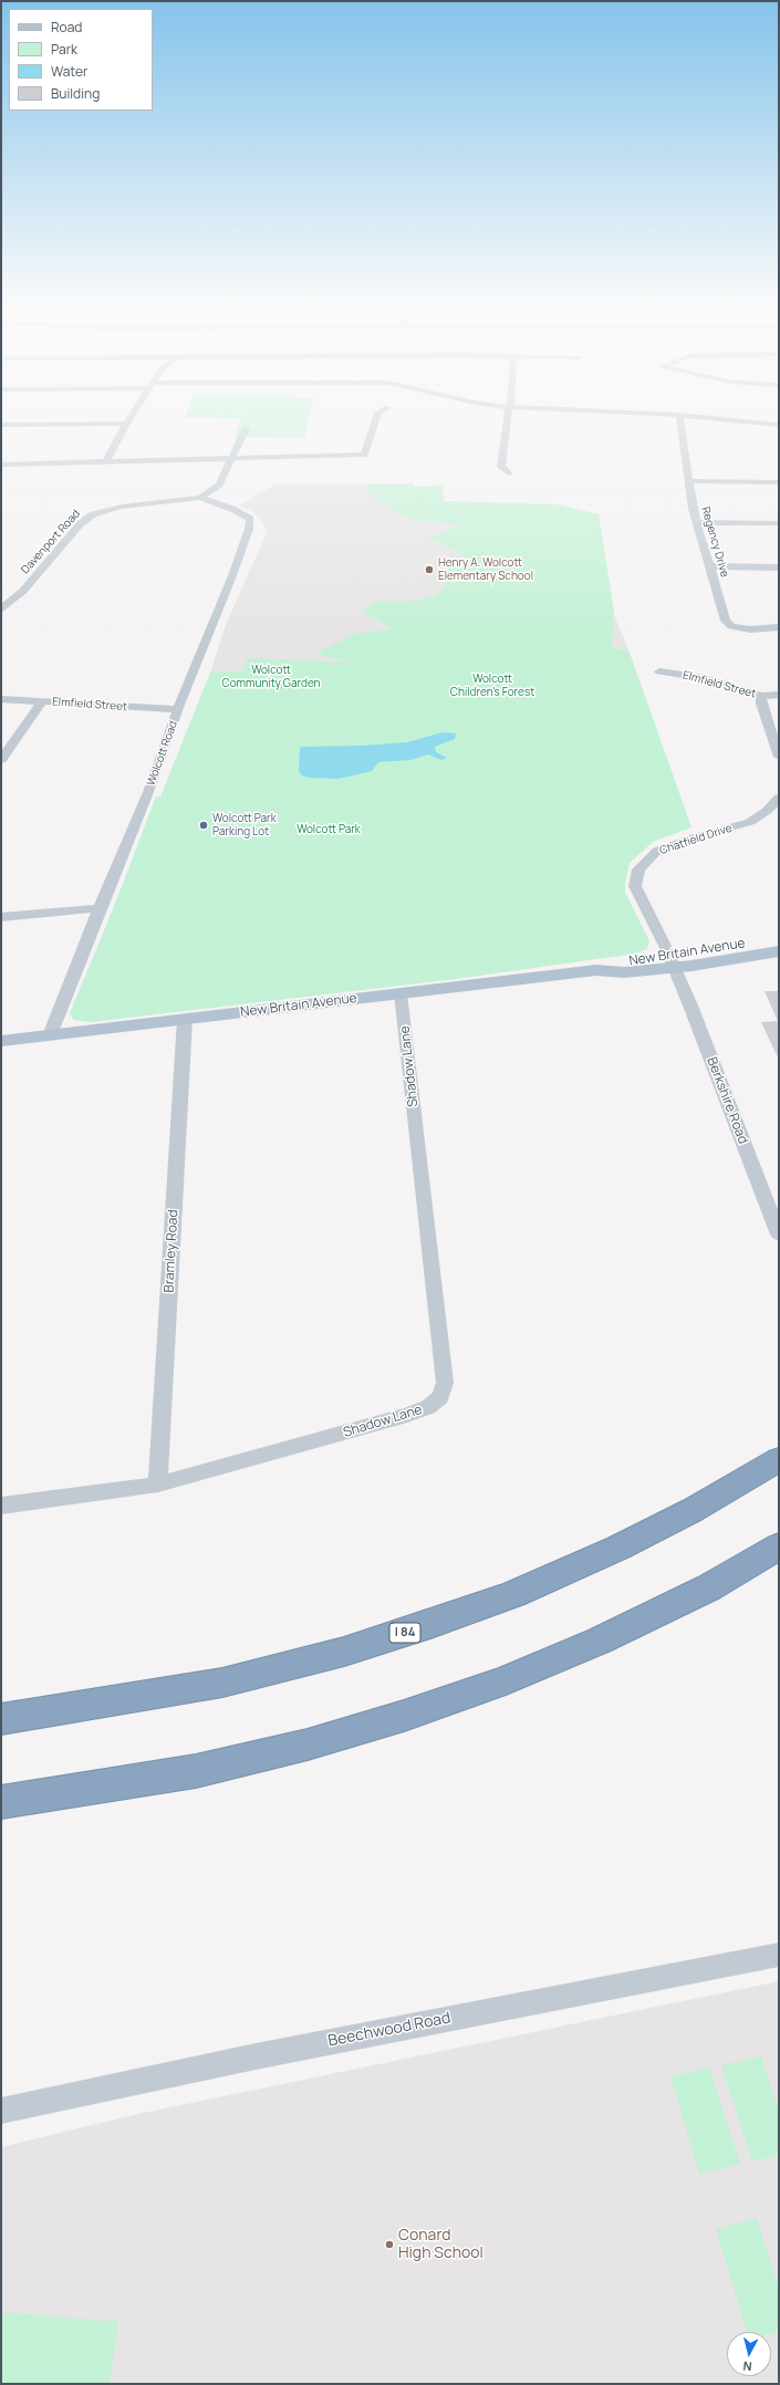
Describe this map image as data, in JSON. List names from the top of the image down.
{
  "streets": {
    "highway": ["I 84"],
    "main road": ["New Britain Avenue"],
    "street": [
      "Davenport Road",
      "Regency Drive",
      "Elmfield Street",
      "Wolcott Road",
      "Chatfield Drive",
      "Shadow Lane",
      "Berkshire Road",
      "Bramley Road",
      "Beechwood Road"
    ]
  },
  "crossings": [
    ["Davenport Road", "Wolcott Road"],
    ["Elmfield Street", "Wolcott Road"],
    ["Wolcott Road", "New Britain Avenue"],
    ["Chatfield Drive", "New Britain Avenue"],
    ["Chatfield Drive", "Berkshire Road"],
    ["New Britain Avenue", "Shadow Lane"],
    ["New Britain Avenue", "Berkshire Road"],
    ["New Britain Avenue", "Bramley Road"],
    ["Shadow Lane", "Bramley Road"]
  ],
  "parks": ["Wolcott Community Garden", "Wolcott Children's Forest", "Wolcott Park"],
  "places": ["Henry A. Wolcott Elementary School", "Wolcott Park Parking Lot", "Conard High School"],
  "legend": [
    "Road",
    "Park",
    "Water",
    "Building"
  ],
  "north": "bottom"
}
